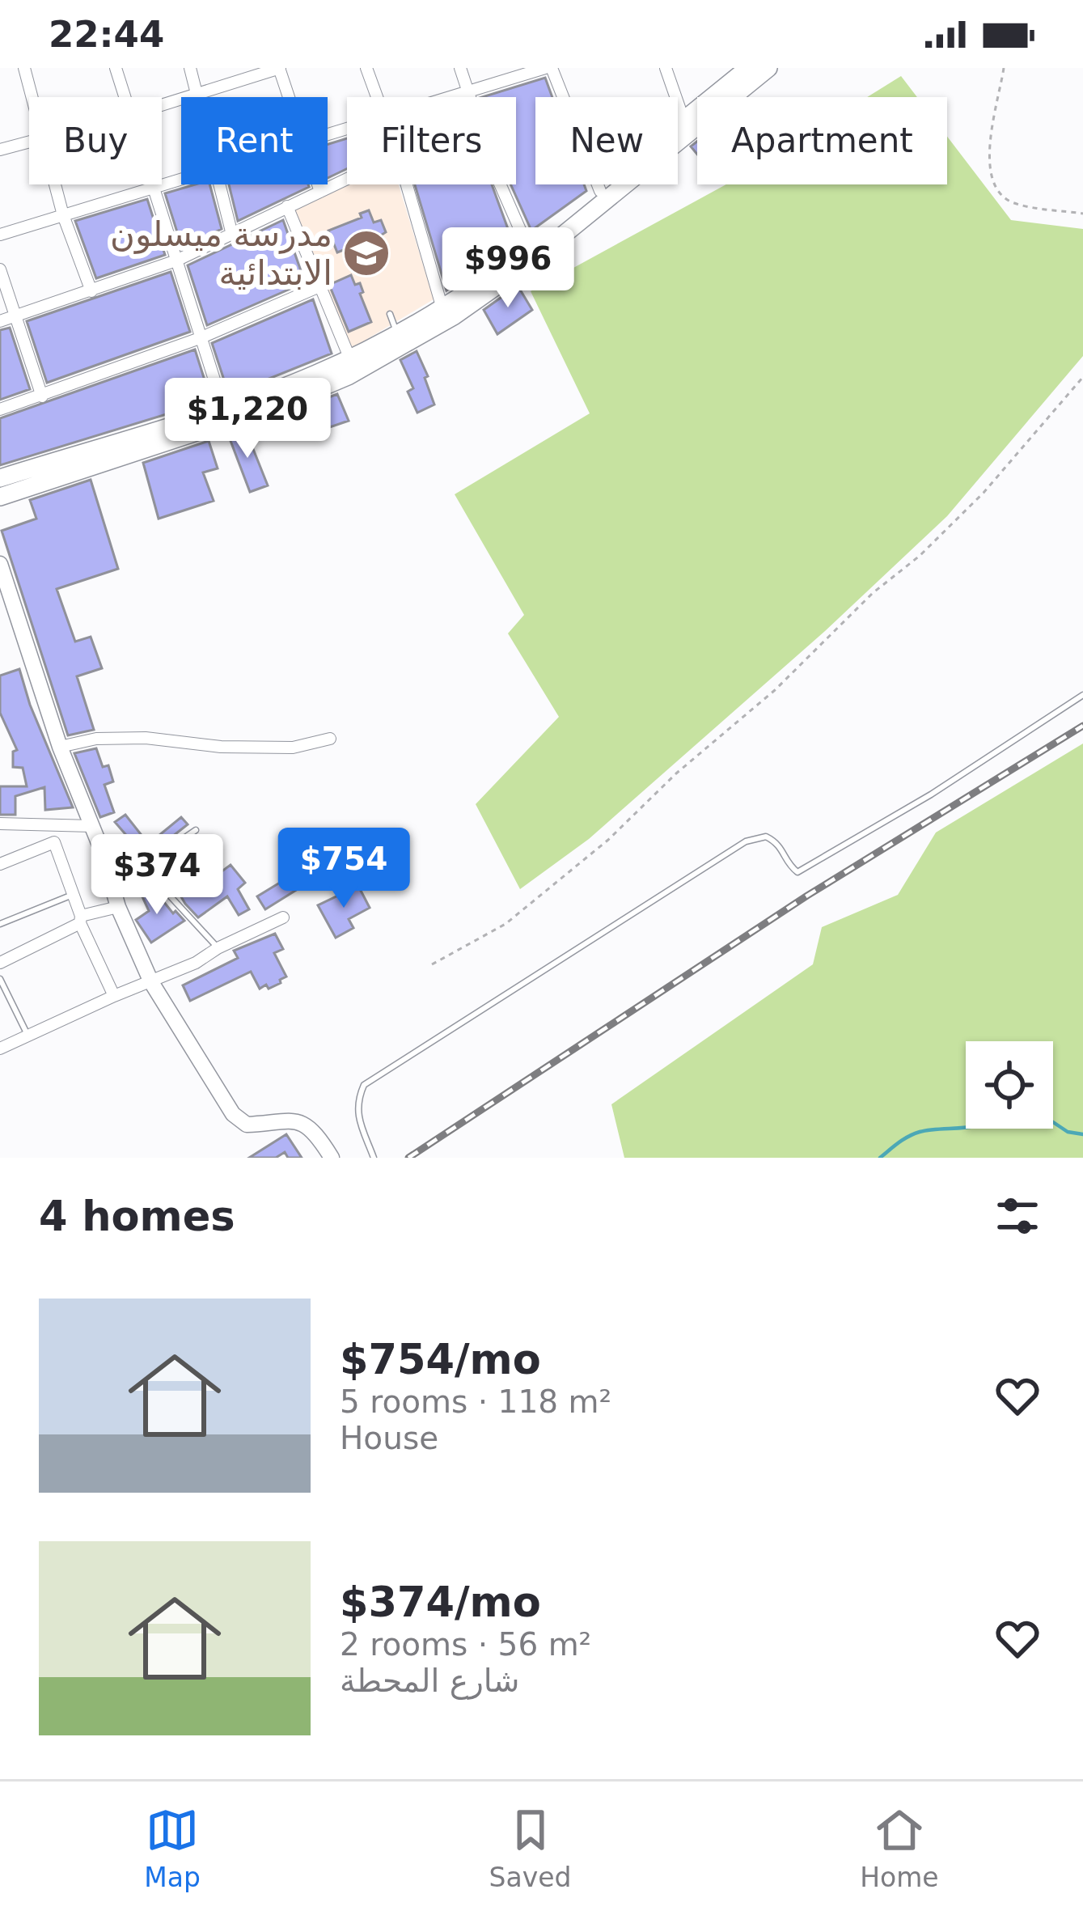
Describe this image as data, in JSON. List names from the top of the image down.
{
  "places": {
    "school or university": ["مدرسة ميسلون الابتدائية"]
  },
  "page": {
    "status": "22:44",
    "chip": [
      "Buy",
      "Rent",
      "Filters",
      "New",
      "Apartment"
    ],
    "price": [
      "$996",
      "$1,220",
      "$754",
      "$374"
    ],
    "heading": "4 homes",
    "list": [
      {
        "name": "$754/mo",
        "note": "5 rooms · 118 m² · House"
      },
      {
        "name": "$374/mo",
        "note": "2 rooms · 56 m² · شارع المحطة"
      }
    ],
    "tabs": ["Map", "Saved", "Home"]
  }
}
